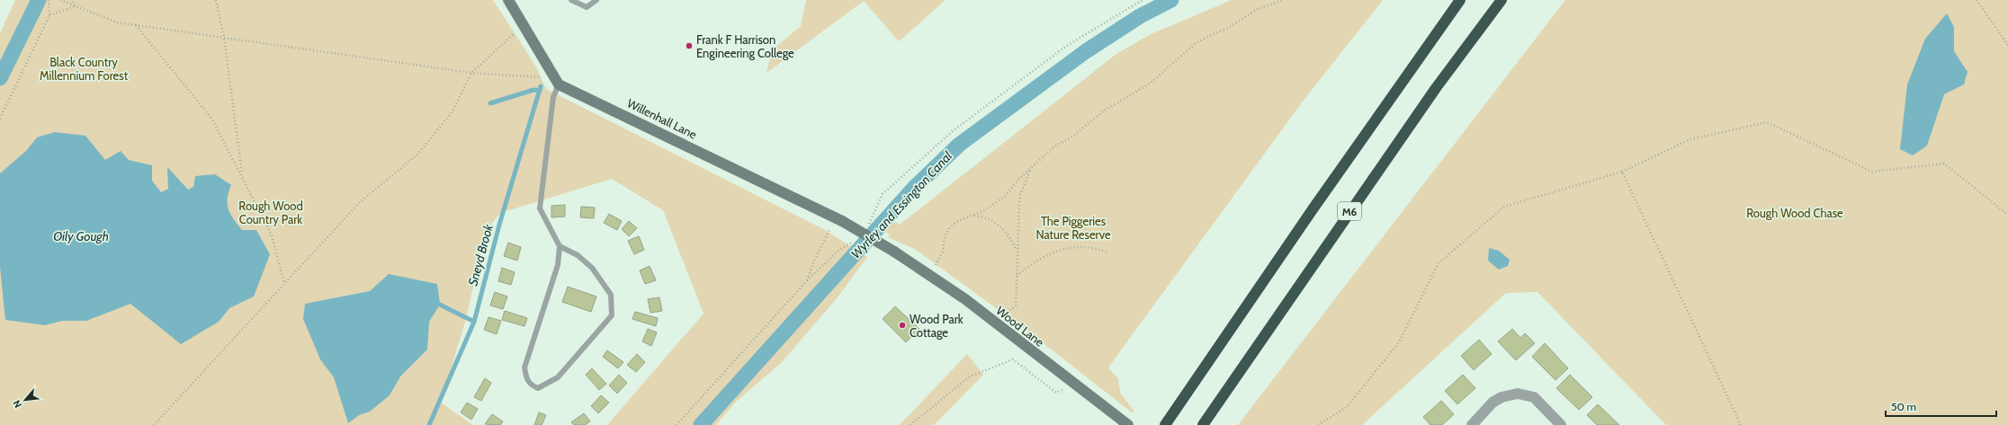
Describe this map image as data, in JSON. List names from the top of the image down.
{
  "streets": {
    "highway": ["M6"],
    "street": ["Willenhall Lane", "Wood Lane"]
  },
  "crossings": [
    ["Willenhall Lane", "Wood Lane"]
  ],
  "water": ["Wyrley and Essington Canal", "Oily Gough", "Sneyd Brook"],
  "parks": [
    "Black Country Millennium Forest",
    "Rough Wood Country Park",
    "Rough Wood Chase",
    "The Piggeries Nature Reserve"
  ],
  "places": ["Frank F Harrison Engineering College", "Wood Park Cottage"],
  "scale_bar": "50 m",
  "north": "bottom left"
}
